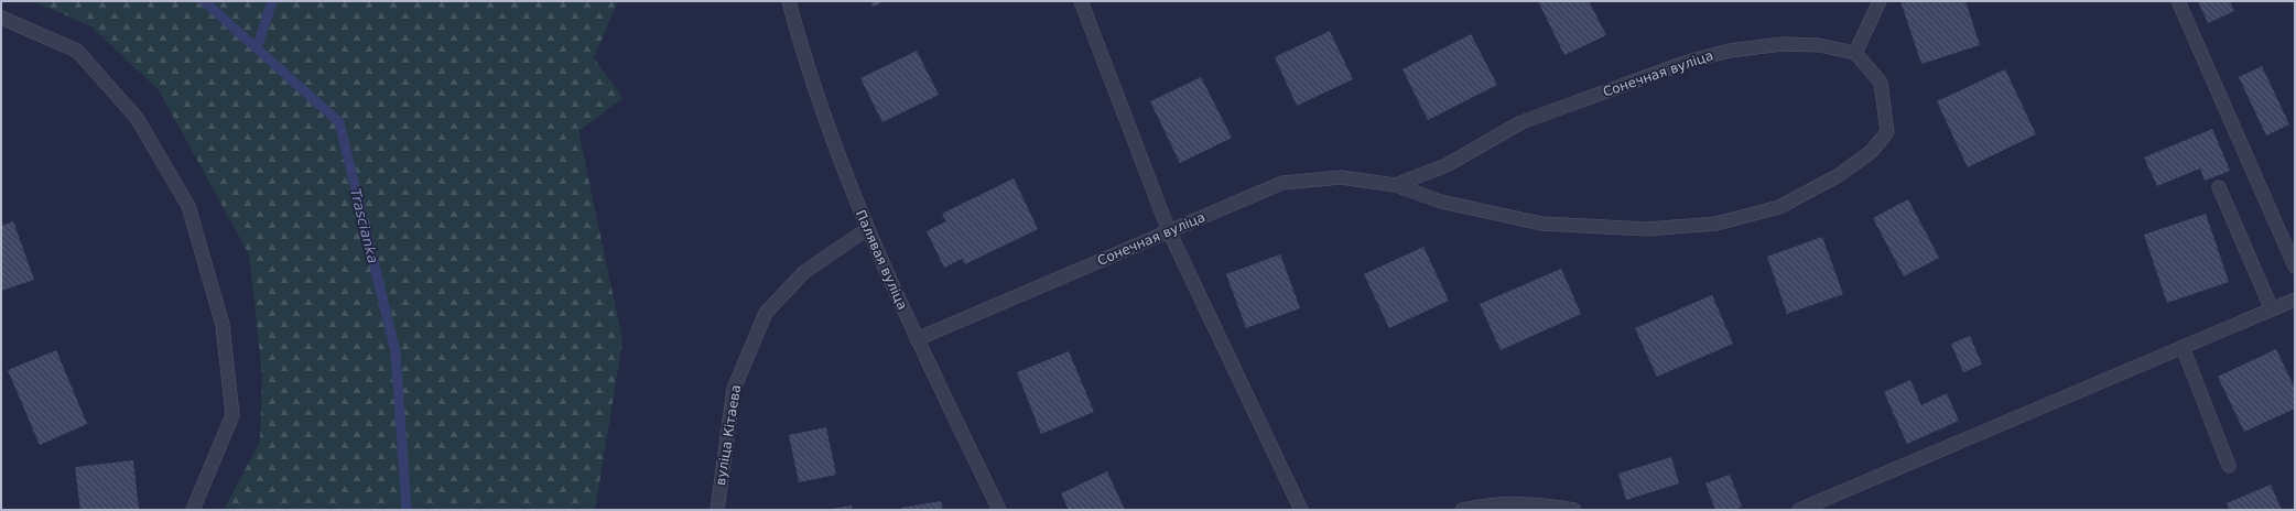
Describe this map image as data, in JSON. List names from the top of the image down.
{
  "streets": {
    "street": ["Сонечная вуліца", "Палявая вуліца", "вуліца Кітаева"]
  },
  "crossings": [
    ["Сонечная вуліца", "Палявая вуліца"],
    ["Палявая вуліца", "вуліца Кітаева"]
  ],
  "water": ["Trascianka"]
}
